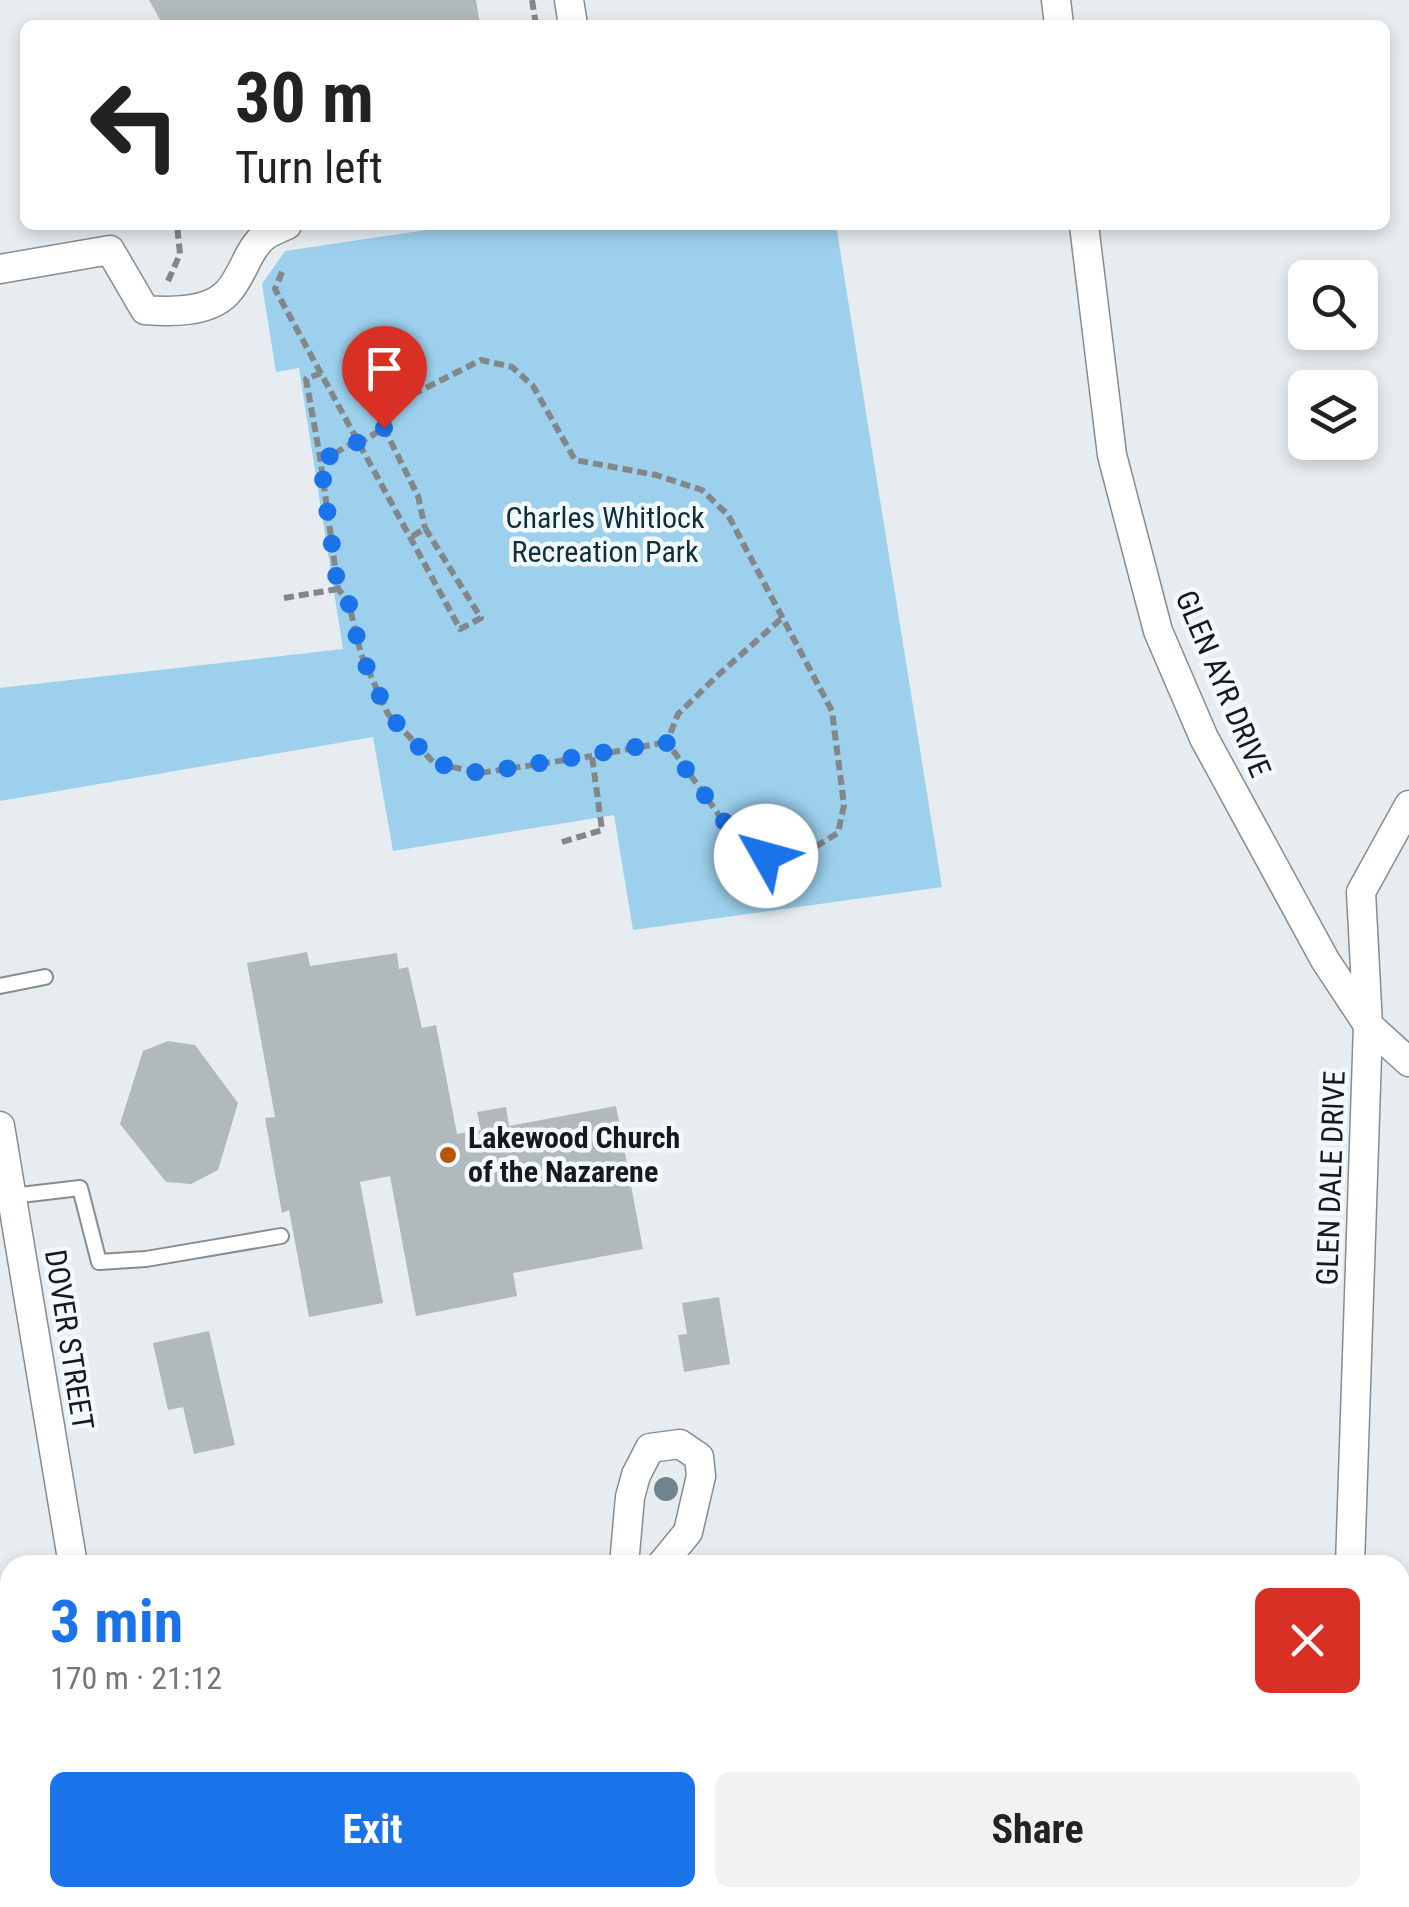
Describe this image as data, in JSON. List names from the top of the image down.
{
  "streets": {
    "street": ["GLEN AYR DRIVE", "GLEN DALE DRIVE", "DOVER STREET"]
  },
  "crossings": [
    ["GLEN AYR DRIVE", "GLEN DALE DRIVE"]
  ],
  "parks": ["Charles Whitlock Recreation Park"],
  "places": ["Lakewood Church of the Nazarene"],
  "page": {
    "turn": ["30 m", "Turn left"],
    "heading": ["3 min", "170 m · 21:12"],
    "buttons": ["Exit", "Share"]
  }
}
